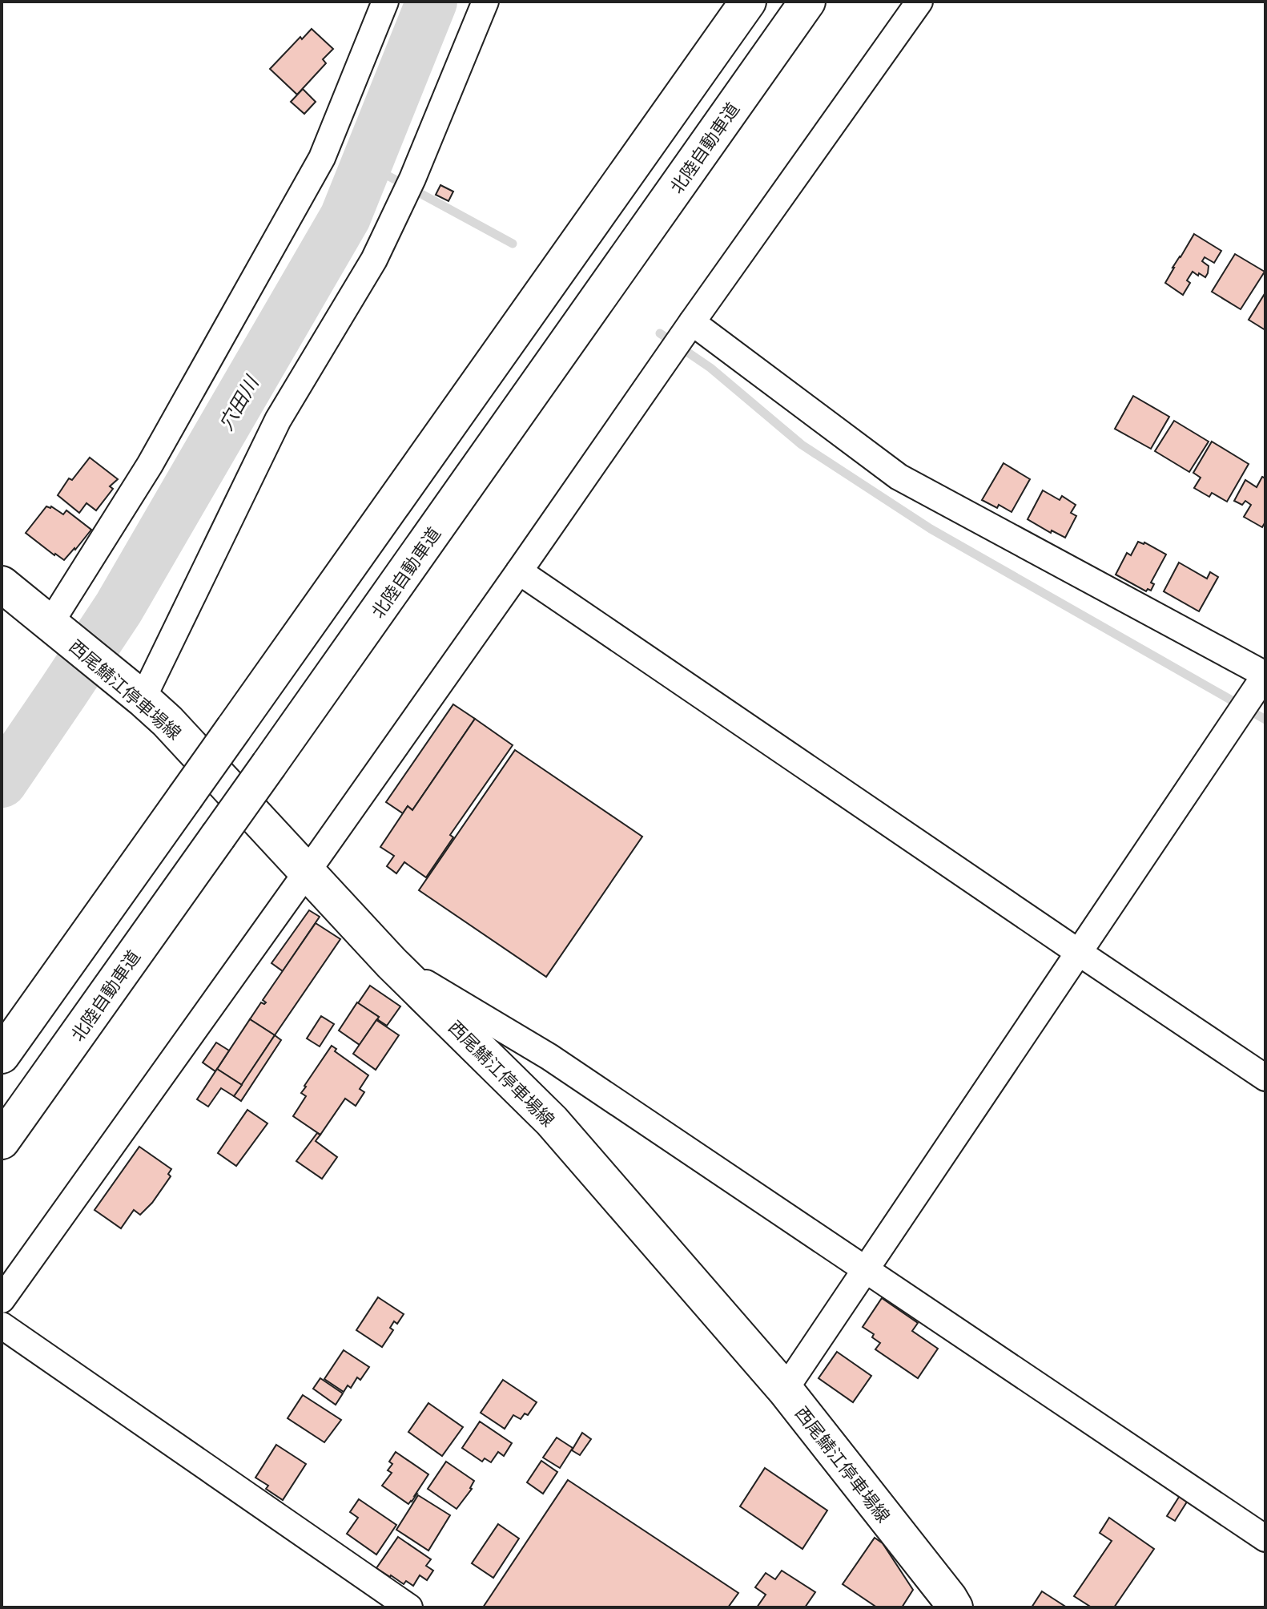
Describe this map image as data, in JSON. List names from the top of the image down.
{
  "streets": {
    "main road": ["北陸自動車道", "西尾鯖江停車場線"]
  },
  "water": ["穴田川"]
}
